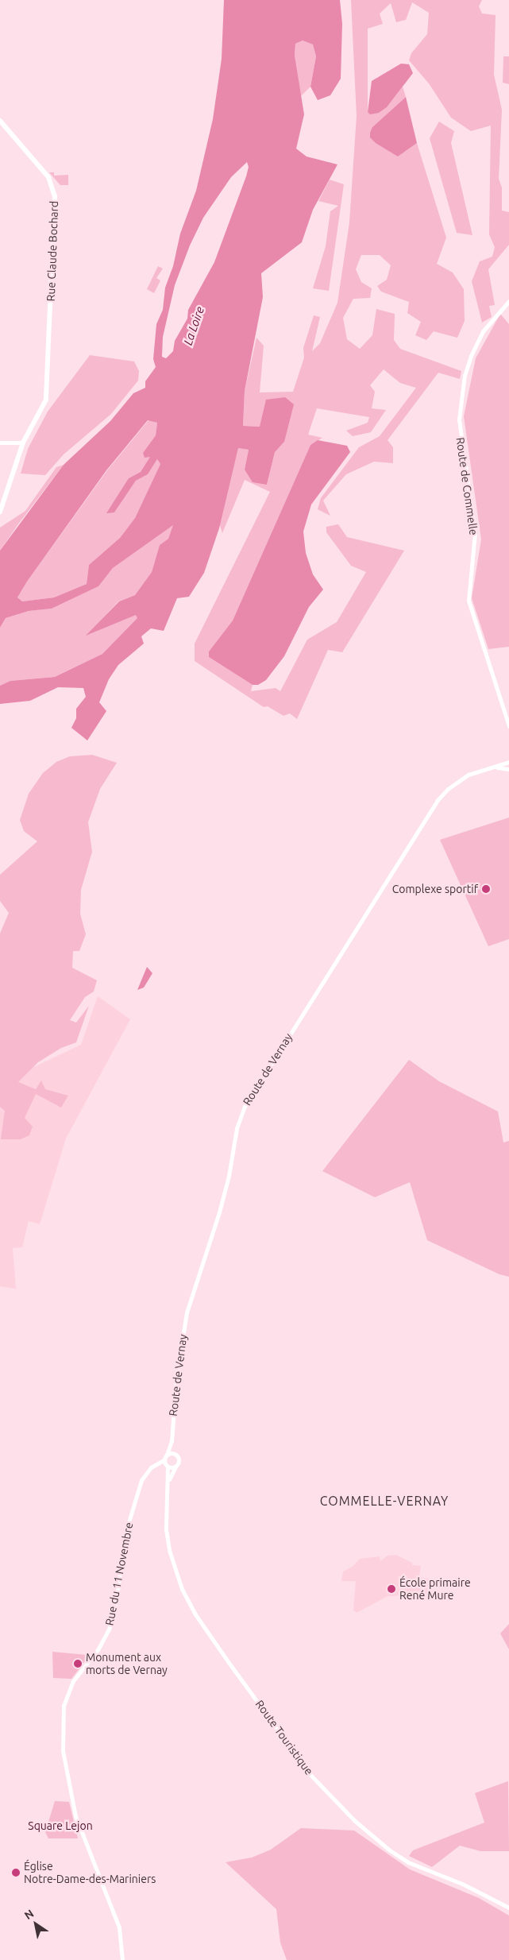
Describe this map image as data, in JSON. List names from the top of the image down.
{
  "streets": {
    "main road": ["Rue Claude Bochard"],
    "street": [
      "Route de Commelle",
      "Route de Vernay",
      "Rue du 11 Novembre",
      "Route Touristique"
    ]
  },
  "crossings": [
    ["Route de Vernay", "Rue du 11 Novembre"],
    ["Route de Vernay", "Route Touristique"],
    ["Rue du 11 Novembre", "Route Touristique"]
  ],
  "districts": ["COMMELLE-VERNAY"],
  "water": ["La Loire"],
  "parks": ["Square Lejon"],
  "places": [
    "Complexe sportif",
    "École primaire René Mure",
    "Monument aux morts de Vernay",
    "Église Notre-Dame-des-Mariniers"
  ],
  "north": "top left"
}
